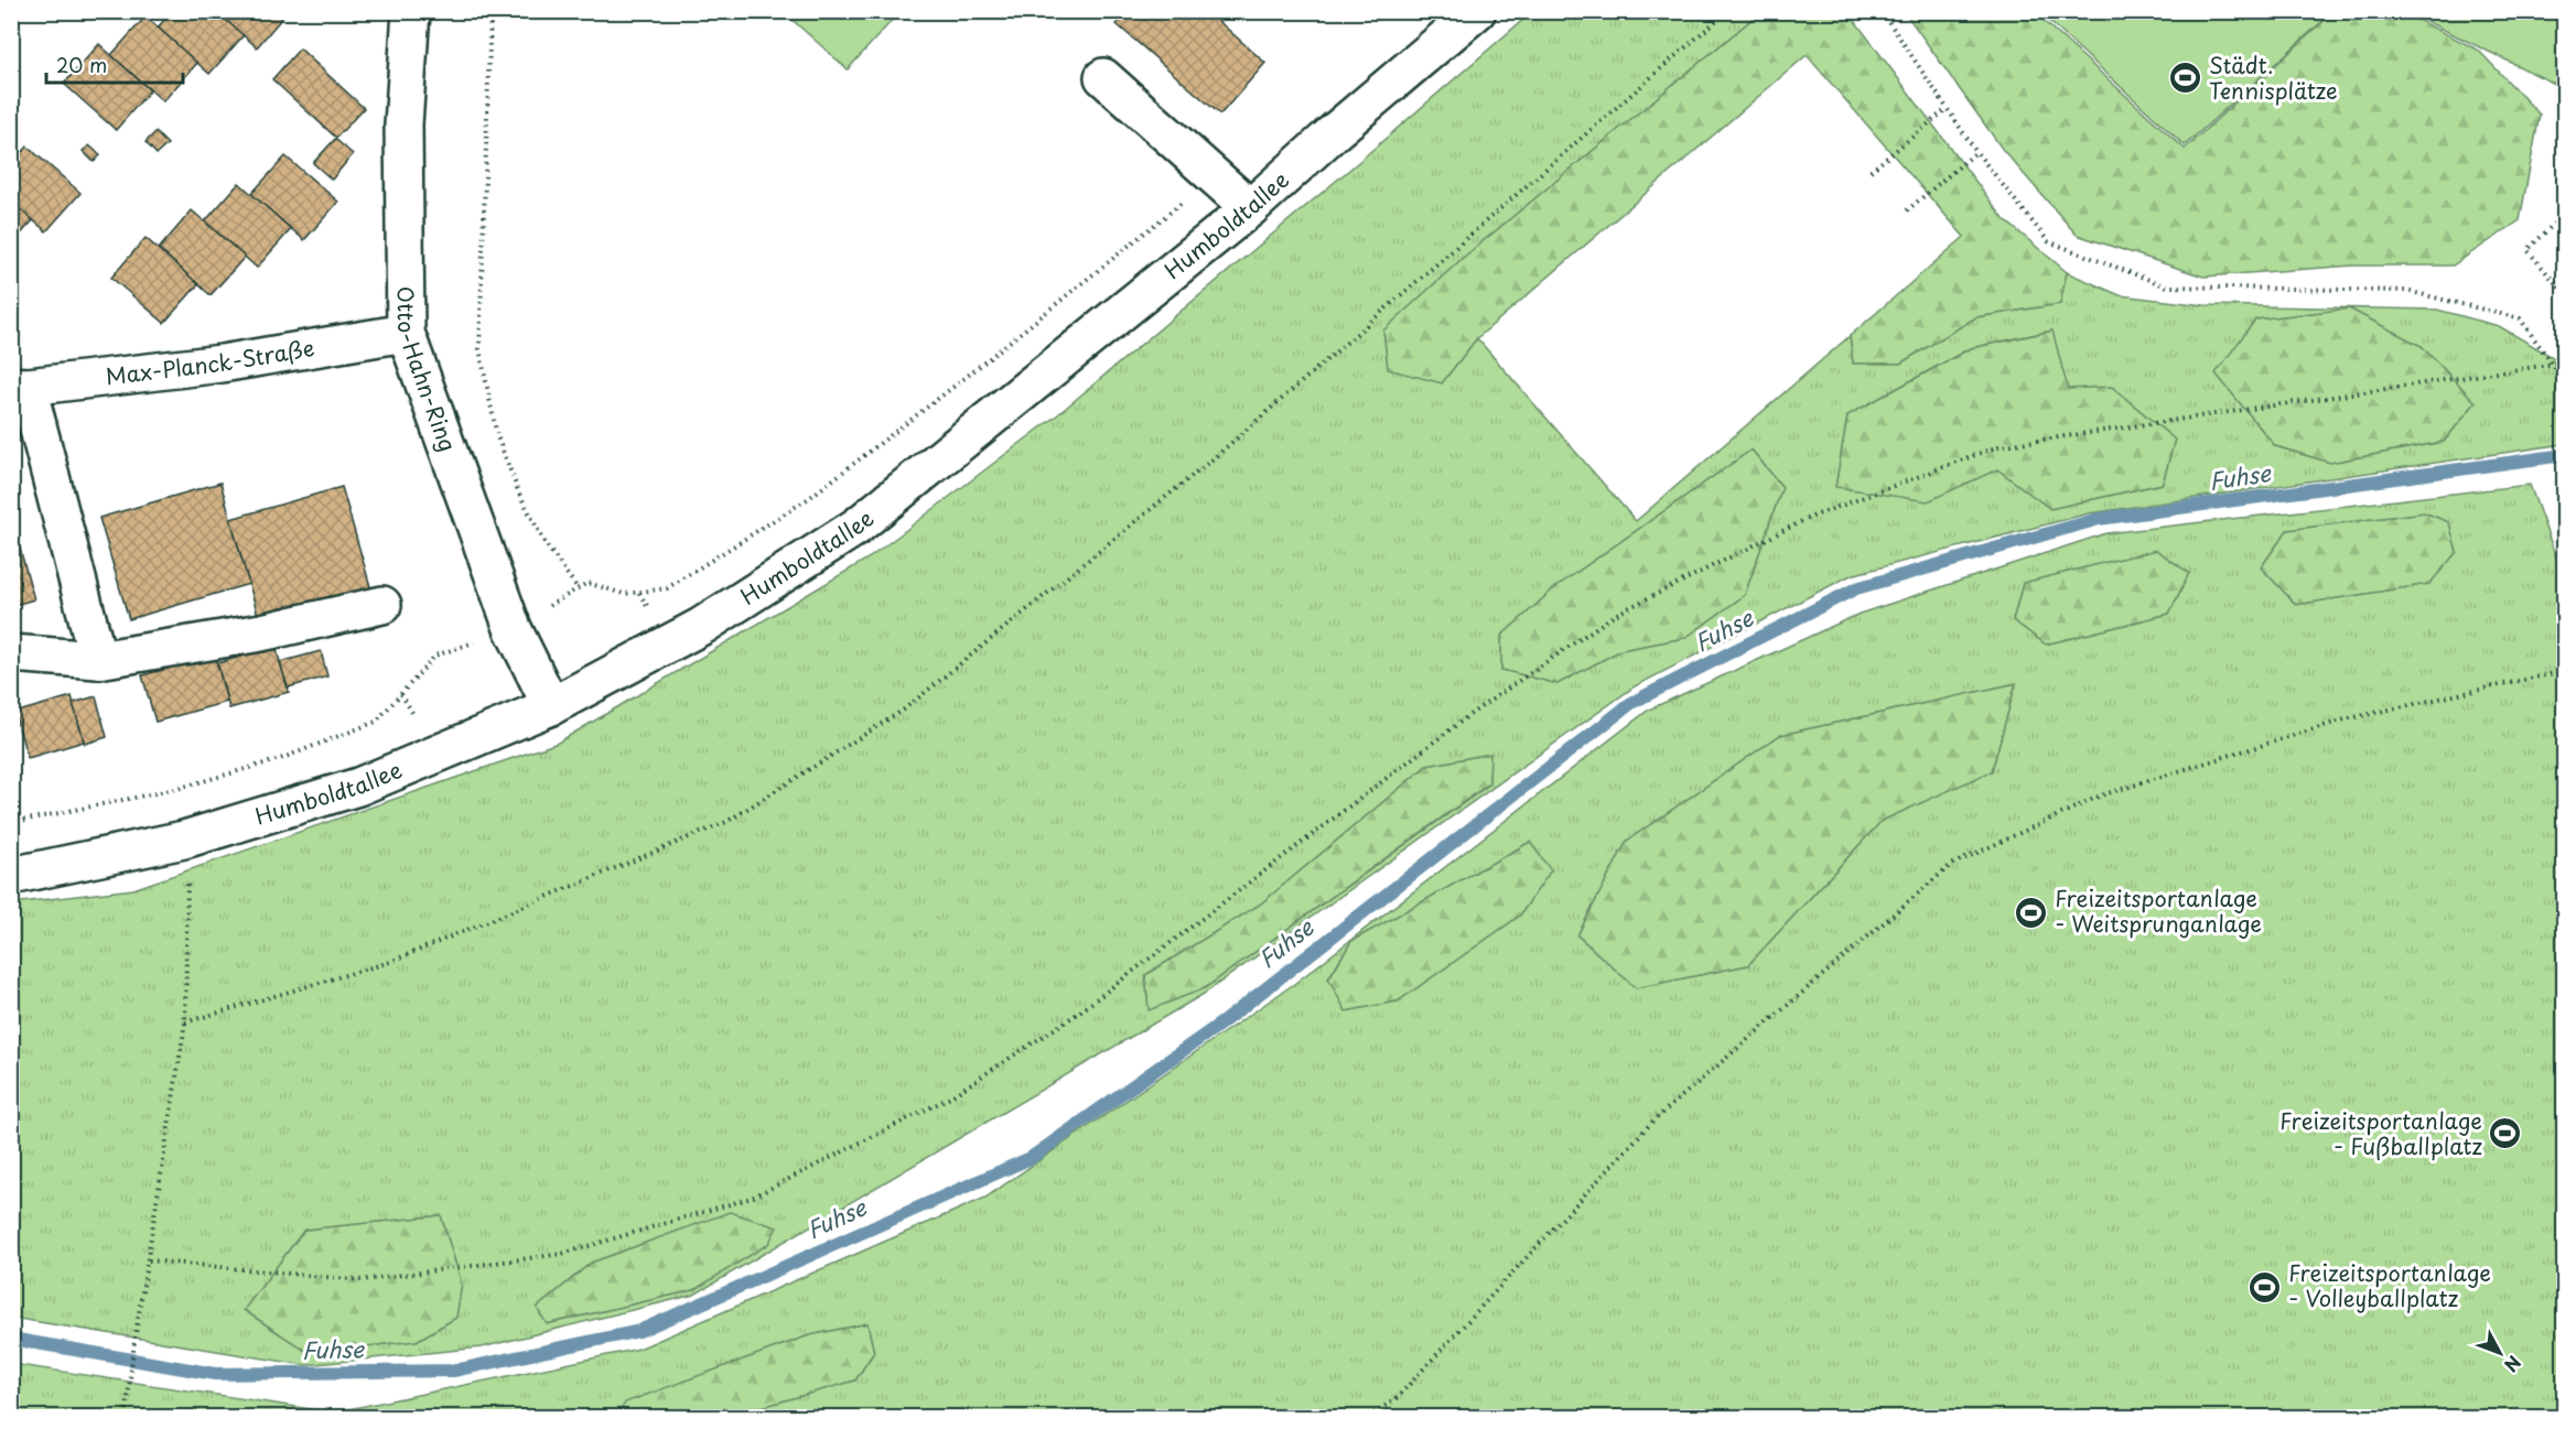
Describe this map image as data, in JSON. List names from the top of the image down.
{
  "streets": {
    "street": ["Humboldtallee", "Max-Planck-Straße", "Otto-Hahn-Ring"]
  },
  "crossings": [
    ["Humboldtallee", "Otto-Hahn-Ring"],
    ["Max-Planck-Straße", "Otto-Hahn-Ring"]
  ],
  "water": ["Fuhse"],
  "places": {
    "sports": [
      "Städt. Tennisplätze",
      "Freizeitsportanlage - Weitsprunganlage",
      "Freizeitsportanlage - Fußballplatz",
      "Freizeitsportanlage - Volleyballplatz"
    ]
  },
  "scale_bar": "20 m",
  "north": "bottom right"
}
